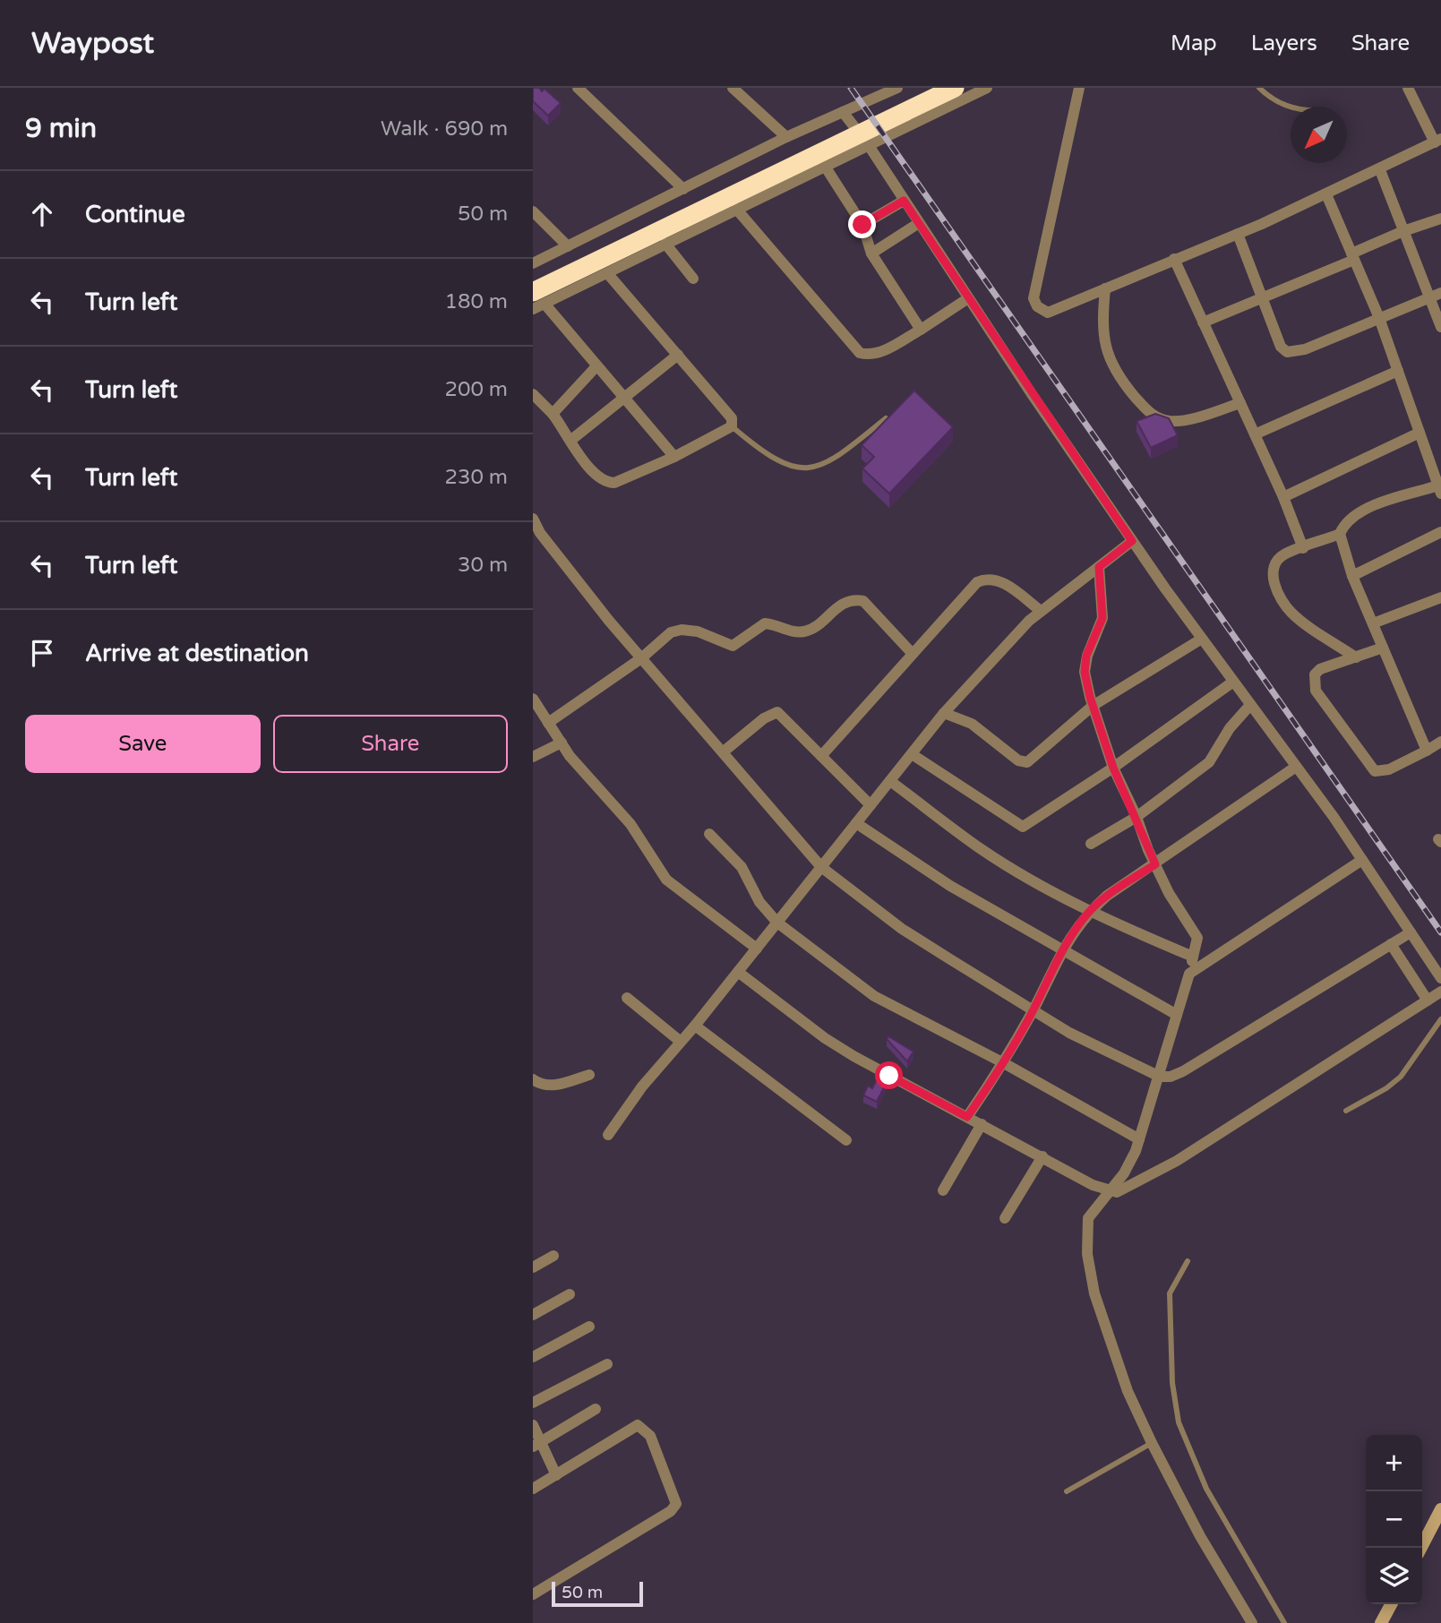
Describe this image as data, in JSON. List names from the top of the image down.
{
  "scale_bar": "50 m",
  "north": "bottom left",
  "page": {
    "header": "Waypost",
    "nav": ["Map", "Layers", "Share"],
    "heading": ["9 min", "Walk · 690 m"],
    "list": [
      ["Continue", "50 m"],
      ["Turn left", "180 m"],
      ["Turn left", "200 m"],
      ["Turn left", "230 m"],
      ["Turn left", "30 m"],
      "Arrive at destination"
    ],
    "buttons": ["Save", "Share"],
    "map_buttons": ["+", "−"],
    "scale": "50 m"
  }
}
